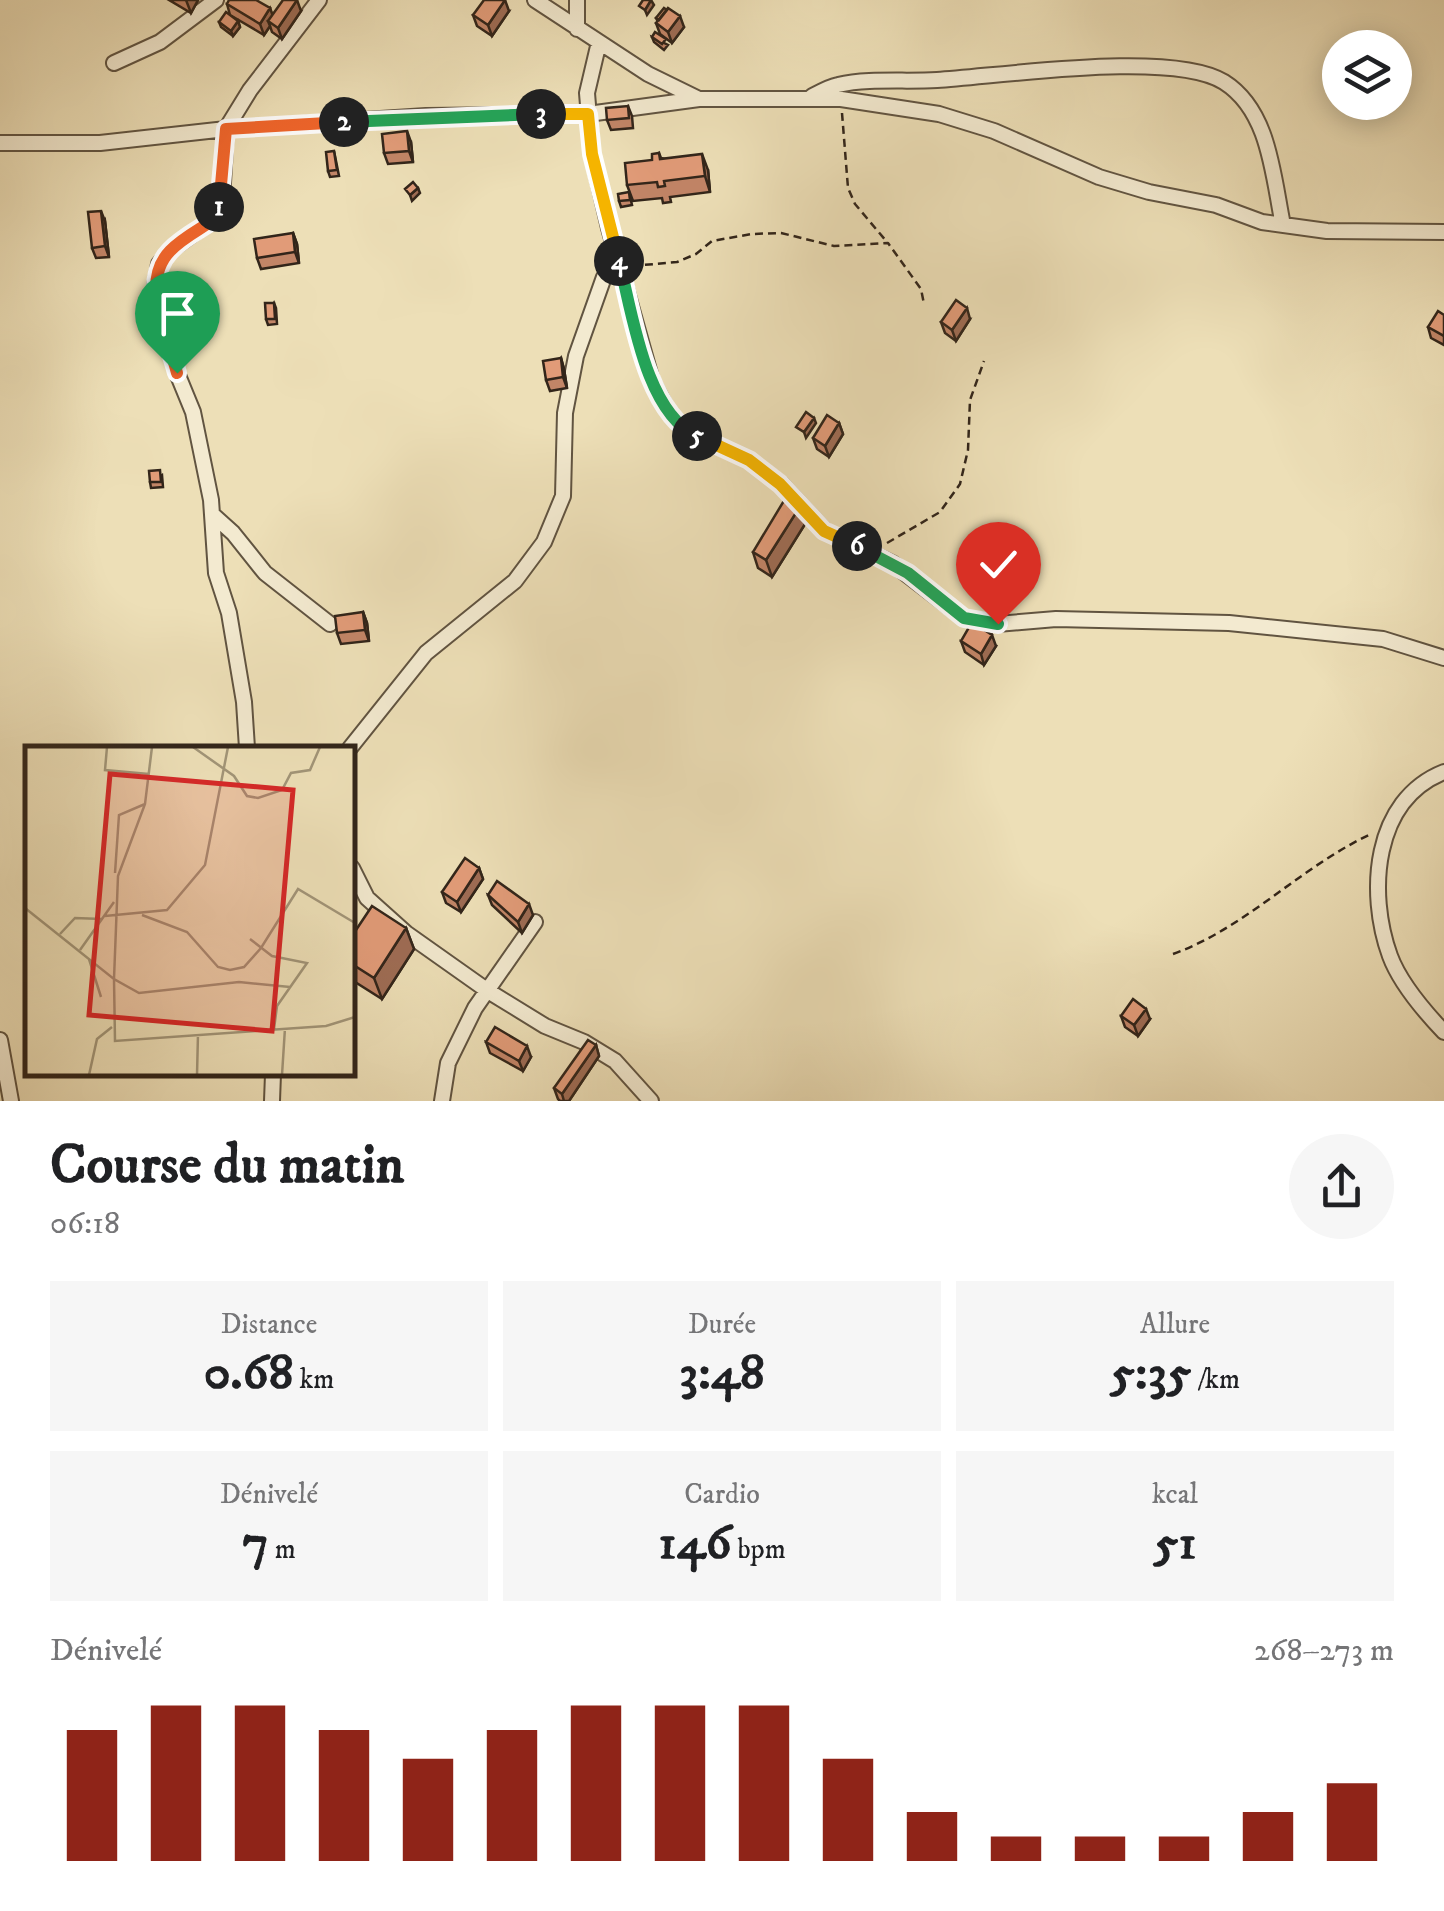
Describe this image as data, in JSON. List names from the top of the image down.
{
  "page": {
    "pins": [
      "3",
      "2",
      "1",
      "4",
      "5",
      "6"
    ],
    "heading": ["Course du matin", "06:18"],
    "stats": [
      ["Distance", "0.68 km"],
      ["Durée", "3:48"],
      ["Allure", "5:35 /km"],
      ["Dénivelé", "7 m"],
      ["Cardio", "146 bpm"],
      ["kcal", "51"]
    ],
    "chart": ["Dénivelé", "268–273 m"]
  }
}
